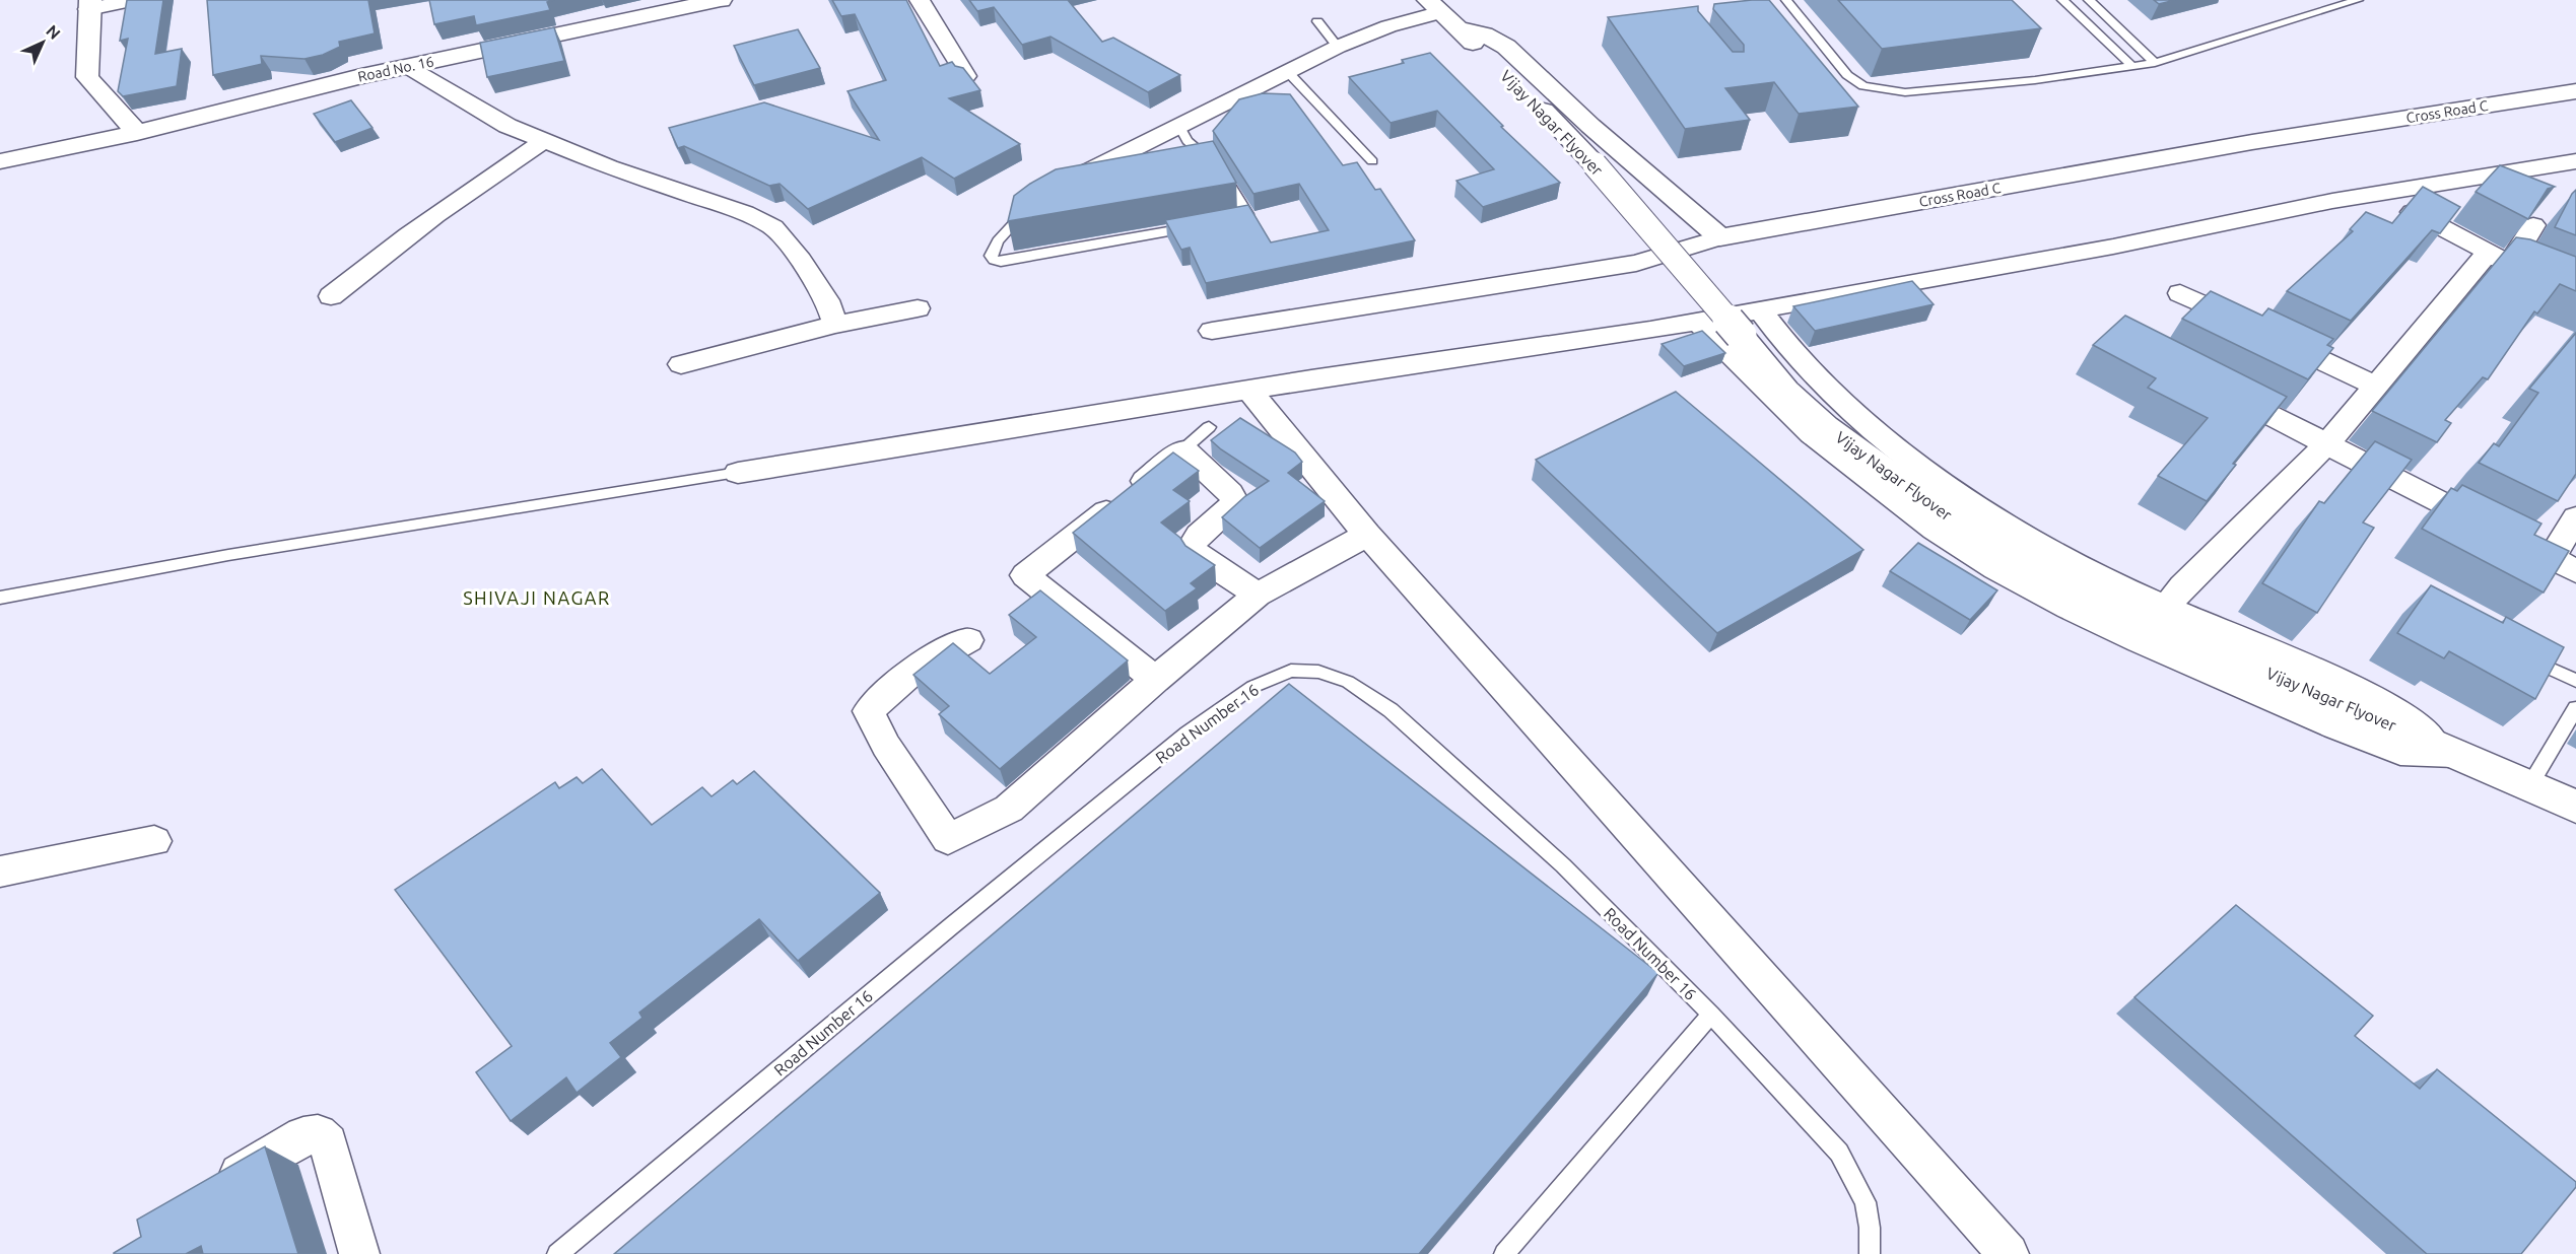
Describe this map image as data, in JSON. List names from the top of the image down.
{
  "streets": {
    "street": ["Road No. 16", "Cross Road C", "Vijay Nagar Flyover"],
    "lane": ["Road Number 16"]
  },
  "districts": ["SHIVAJI NAGAR"],
  "north": "top right"
}
